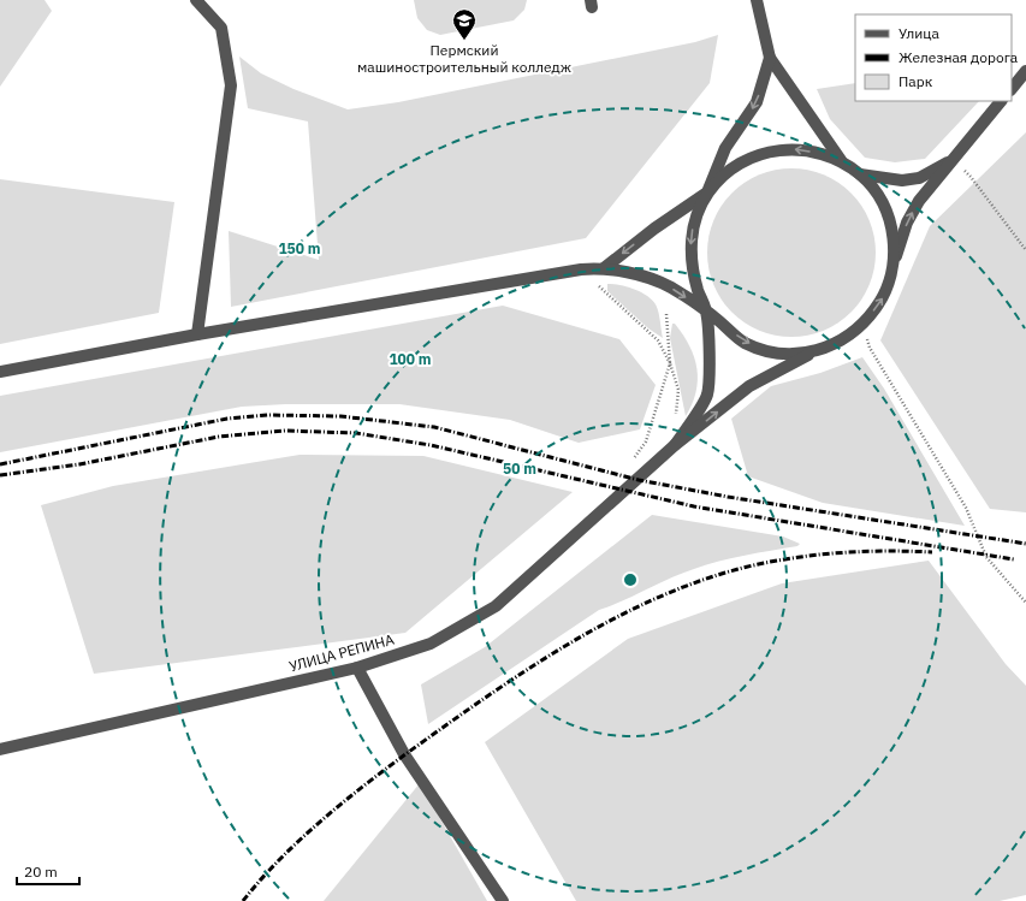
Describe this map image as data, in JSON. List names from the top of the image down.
{
  "streets": {
    "street": ["УЛИЦА РЕПИНА"]
  },
  "places": {
    "school or university": ["Пермский машиностроительный колледж"]
  },
  "legend": ["Улица", "Железная дорога", "Парк"],
  "scale_bar": "20 m",
  "rings": ["150 m", "100 m", "50 m"]
}
